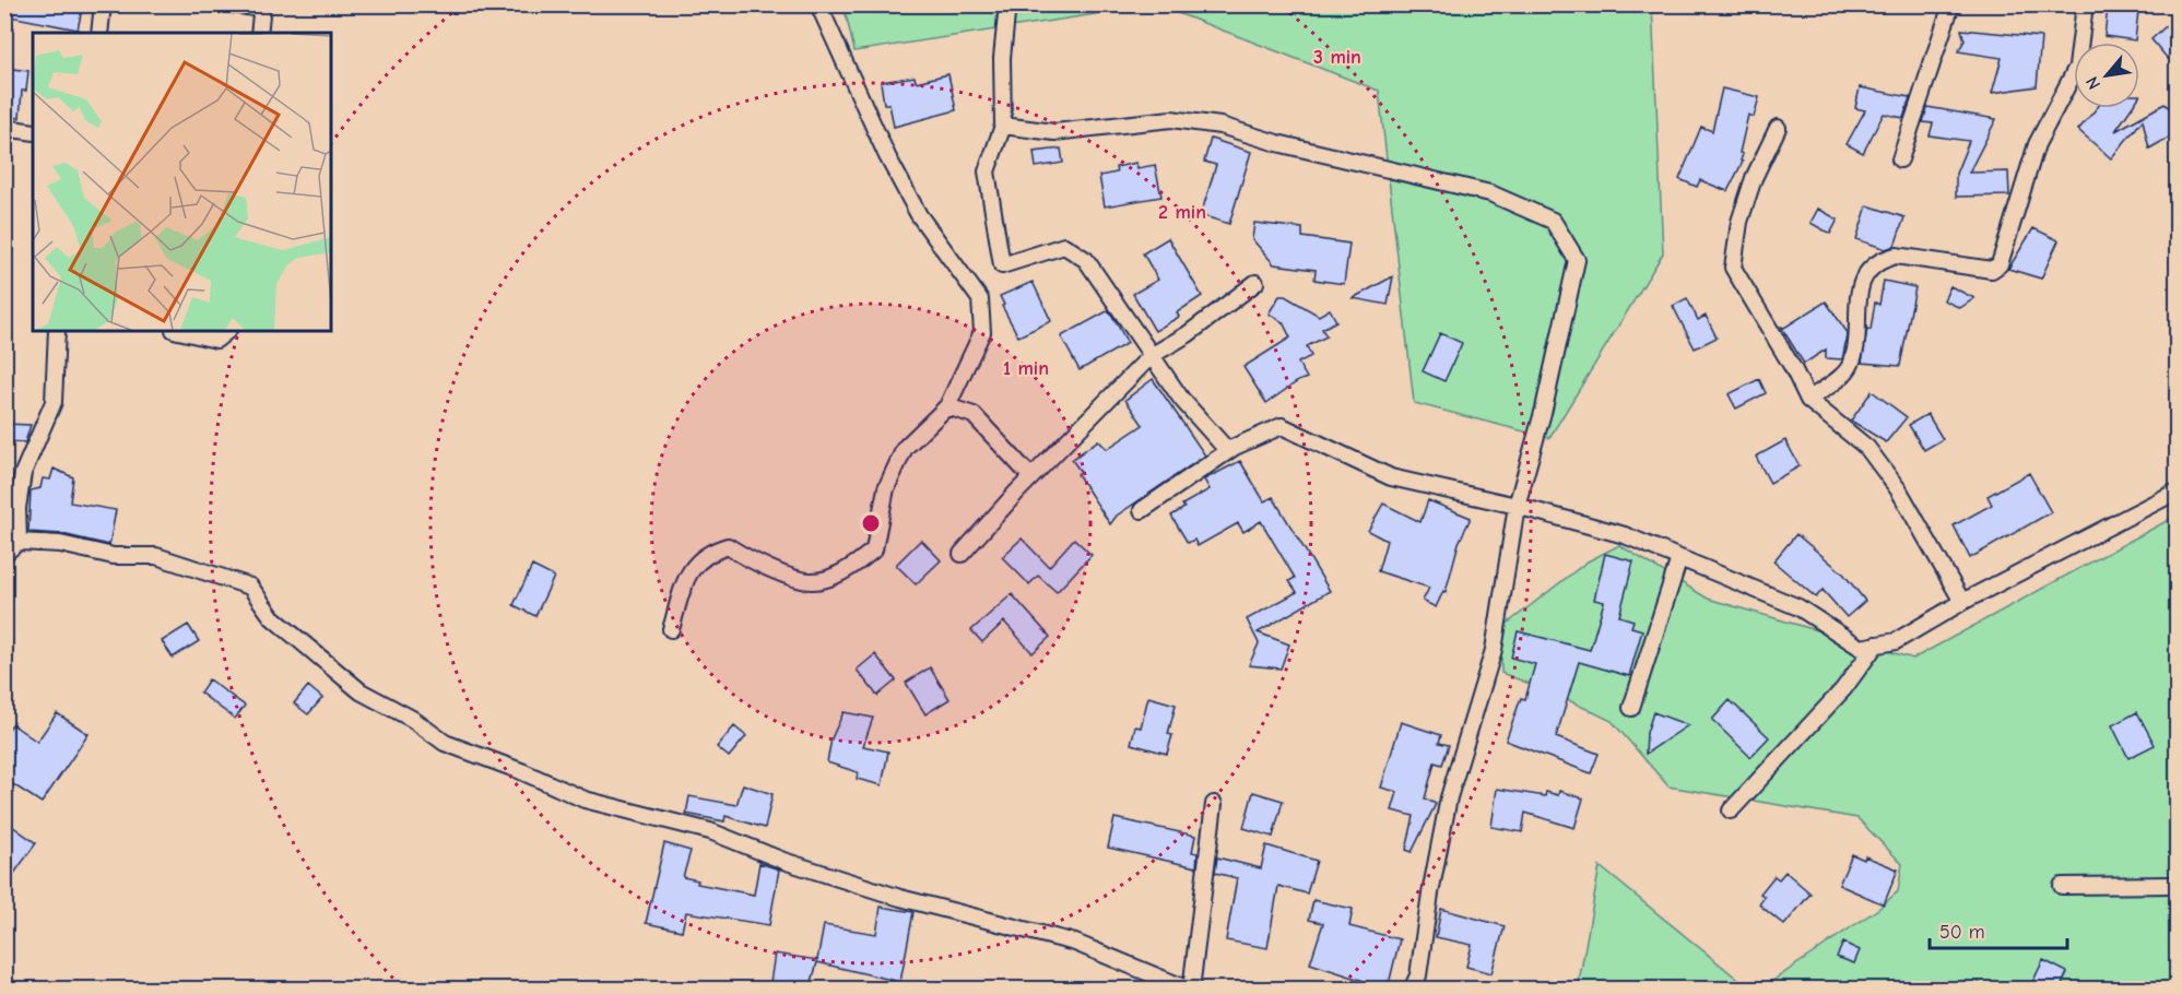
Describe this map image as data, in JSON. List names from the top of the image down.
{
  "scale_bar": "50 m",
  "north": "bottom left",
  "rings": ["3 min", "2 min", "1 min"]
}
